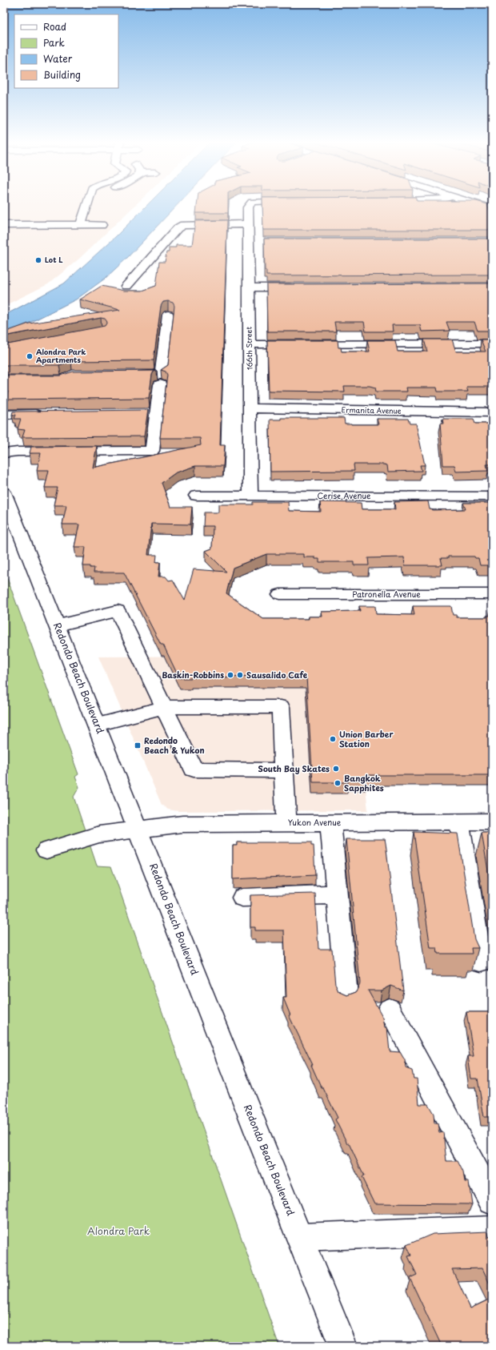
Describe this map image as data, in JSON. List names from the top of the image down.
{
  "streets": {
    "street": [
      "166th Street",
      "Ermanita Avenue",
      "Cerise Avenue",
      "Patronella Avenue",
      "Redondo Beach Boulevard",
      "Yukon Avenue"
    ]
  },
  "crossings": [
    ["166th Street", "Ermanita Avenue"],
    ["166th Street", "Cerise Avenue"],
    ["Redondo Beach Boulevard", "Yukon Avenue"]
  ],
  "parks": ["Alondra Park"],
  "places": {
    "other": [
      "Lot L",
      "Alondra Park Apartments",
      "Baskin-Robbins",
      "Sausalido Cafe",
      "Union Barber Station",
      "South Bay Skates",
      "Bangkok Sapphites"
    ],
    "transit": ["Redondo Beach & Yukon"]
  },
  "legend": [
    "Road",
    "Park",
    "Water",
    "Building"
  ]
}
